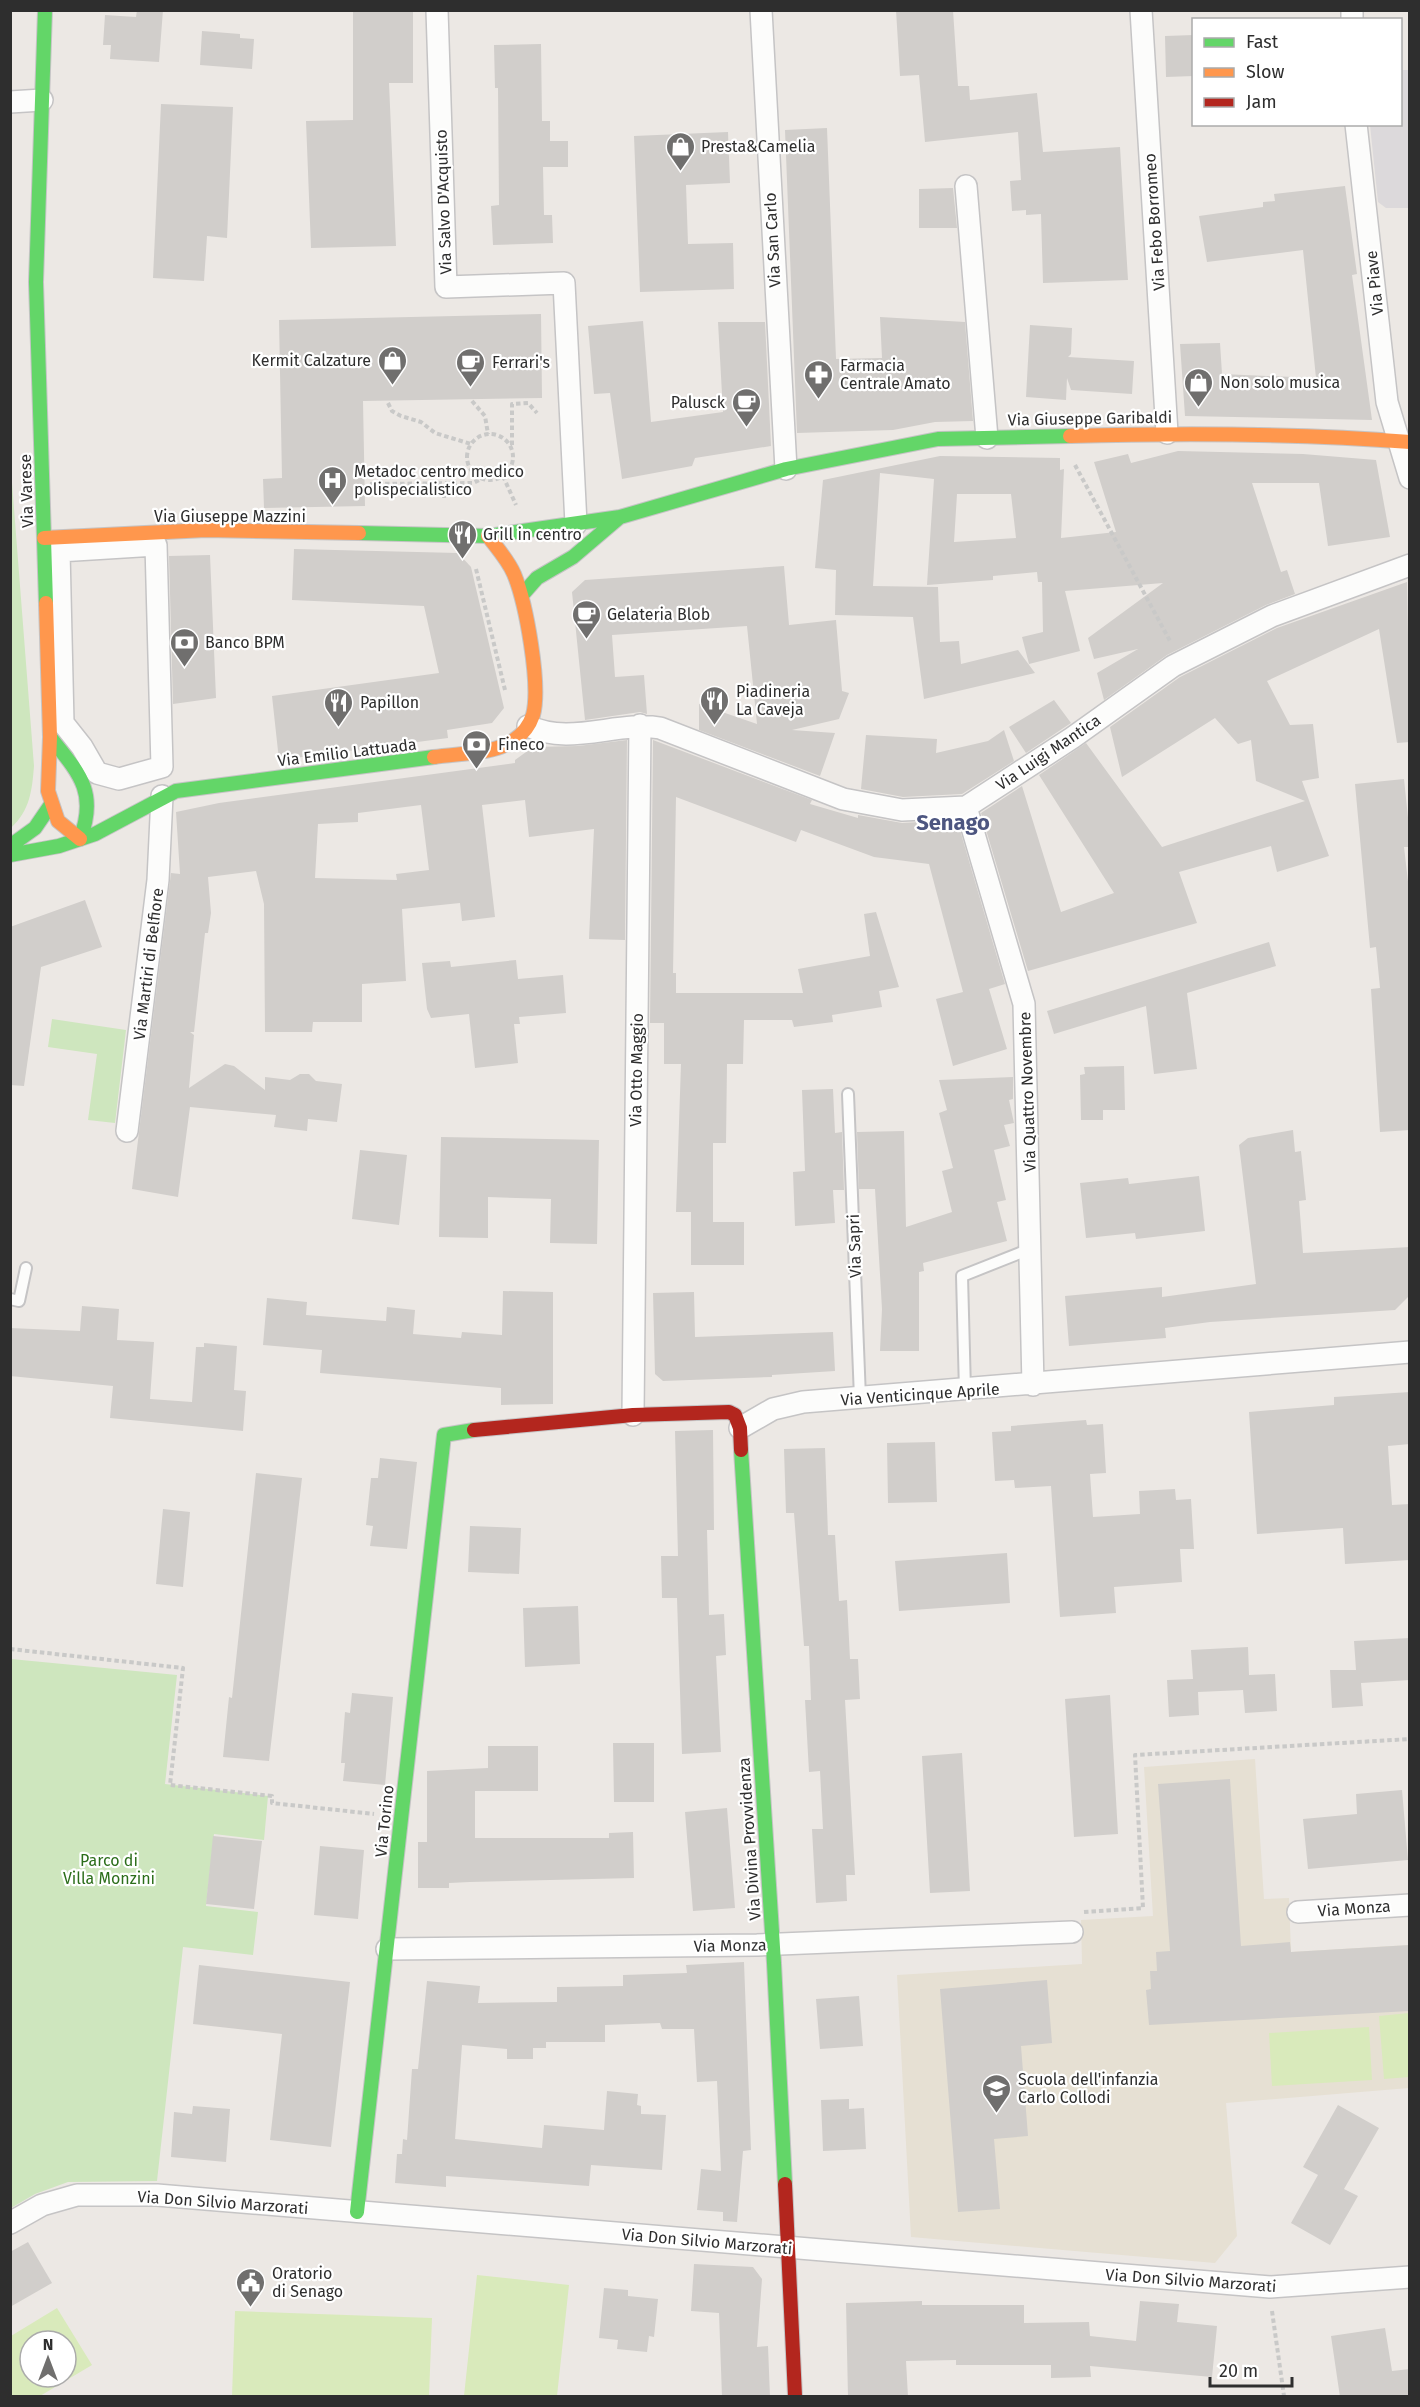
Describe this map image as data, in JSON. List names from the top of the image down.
{
  "streets": {
    "street": [
      "Via Salvo D'Acquisto",
      "Via Febo Borromeo",
      "Via San Carlo",
      "Via Piave",
      "Via Giuseppe Garibaldi",
      "Via Varese",
      "Via Giuseppe Mazzini",
      "Via Emilio Lattuada",
      "Via Luigi Mantica",
      "Via Martiri di Belfiore",
      "Via Otto Maggio",
      "Via Quattro Novembre",
      "Via Venticinque Aprile",
      "Via Torino",
      "Via Divina Provvidenza",
      "Via Monza",
      "Via Don Silvio Marzorati"
    ],
    "lane": ["Via Sapri"]
  },
  "crossings": [
    ["Via Salvo D'Acquisto", "Via Giuseppe Mazzini"],
    ["Via Febo Borromeo", "Via Giuseppe Garibaldi"],
    ["Via San Carlo", "Via Giuseppe Garibaldi"],
    ["Via Piave", "Via Giuseppe Garibaldi"],
    ["Via Giuseppe Garibaldi", "Via Giuseppe Mazzini"],
    ["Via Varese", "Via Giuseppe Mazzini"],
    ["Via Emilio Lattuada", "Via Martiri di Belfiore"],
    ["Via Luigi Mantica", "Via Quattro Novembre"],
    ["Via Otto Maggio", "Via Torino"],
    ["Via Quattro Novembre", "Via Venticinque Aprile"],
    ["Via Sapri", "Via Venticinque Aprile"],
    ["Via Venticinque Aprile", "Via Divina Provvidenza"],
    ["Via Torino", "Via Monza"],
    ["Via Torino", "Via Don Silvio Marzorati"],
    ["Via Divina Provvidenza", "Via Monza"],
    ["Via Divina Provvidenza", "Via Don Silvio Marzorati"]
  ],
  "districts": ["Senago"],
  "parks": ["Parco di Villa Monzini"],
  "places": {
    "shop": ["Presta&Camelia", "Kermit Calzature", "Non solo musica"],
    "cafe": ["Ferrari's", "Palusck", "Gelateria Blob"],
    "pharmacy": ["Farmacia Centrale Amato"],
    "hospital": ["Metadoc centro medico polispecialistico"],
    "restaurant": ["Grill in centro", "Piadineria La Caveja", "Papillon"],
    "bank": ["Banco BPM", "Fineco"],
    "school or university": ["Scuola dell'infanzia Carlo Collodi"],
    "public building": ["Oratorio di Senago"]
  },
  "legend": ["Fast", "Slow", "Jam"],
  "scale_bar": "20 m",
  "north": "top"
}
